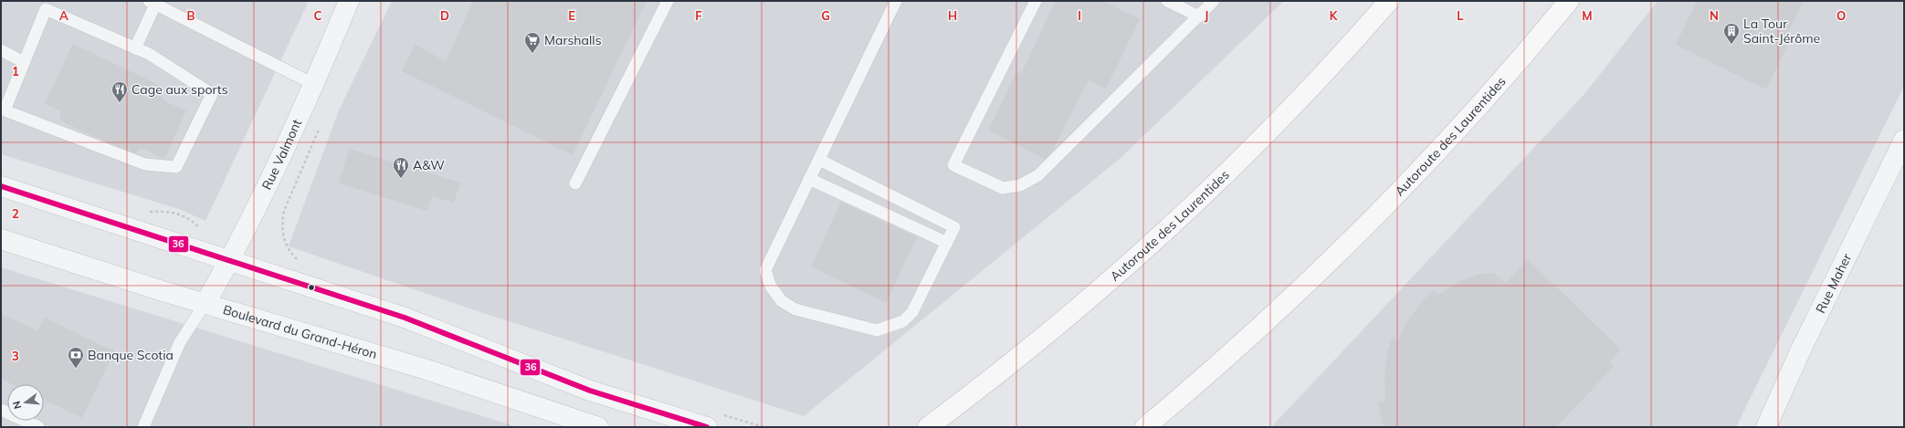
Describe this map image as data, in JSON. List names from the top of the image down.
{
  "streets": {
    "highway": ["Autoroute des Laurentides"],
    "street": ["Rue Valmont", "Rue Maher", "Boulevard du Grand-Héron"]
  },
  "crossings": [
    ["Rue Valmont", "Boulevard du Grand-Héron"]
  ],
  "places": {
    "building": ["La Tour Saint-Jérôme"],
    "supermarket": ["Marshalls"],
    "restaurant": ["Cage aux sports", "A&W"],
    "bank": ["Banque Scotia"]
  },
  "lines": ["transit line 36"],
  "north": "left",
  "grid": {
    "columns": [
      "A",
      "B",
      "C",
      "D",
      "E",
      "F",
      "G",
      "H",
      "I",
      "J",
      "K",
      "L",
      "M",
      "N",
      "O"
    ],
    "rows": ["1", "2", "3"]
  }
}
